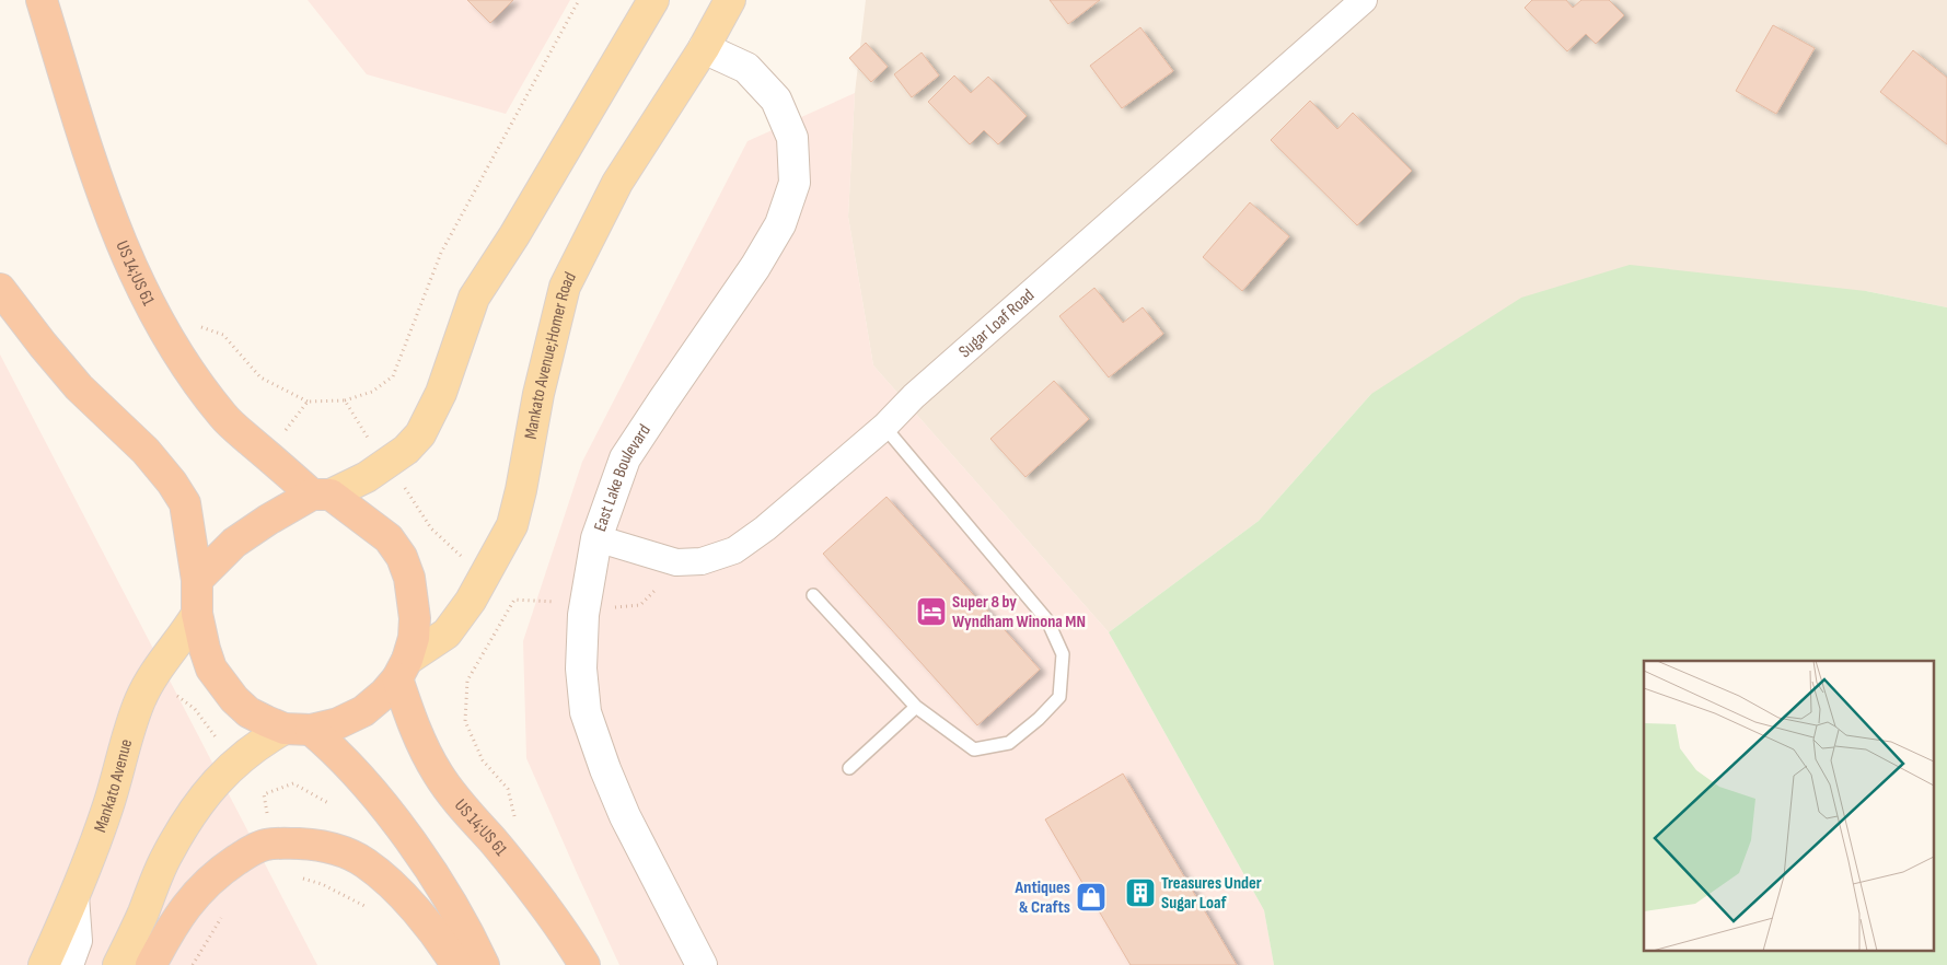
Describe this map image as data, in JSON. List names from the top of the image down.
{
  "streets": {
    "highway": ["US 14;US 61"],
    "main road": ["Mankato Avenue;Homer Road", "Mankato Avenue"],
    "street": ["Sugar Loaf Road", "East Lake Boulevard"]
  },
  "crossings": [
    ["US 14;US 61", "Mankato Avenue;Homer Road"],
    ["Sugar Loaf Road", "East Lake Boulevard"],
    ["Mankato Avenue;Homer Road", "East Lake Boulevard"]
  ],
  "places": {
    "hotel": ["Super 8 by Wyndham Winona MN"],
    "building": ["Treasures Under Sugar Loaf"],
    "shop": ["Antiques & Crafts"]
  }
}
